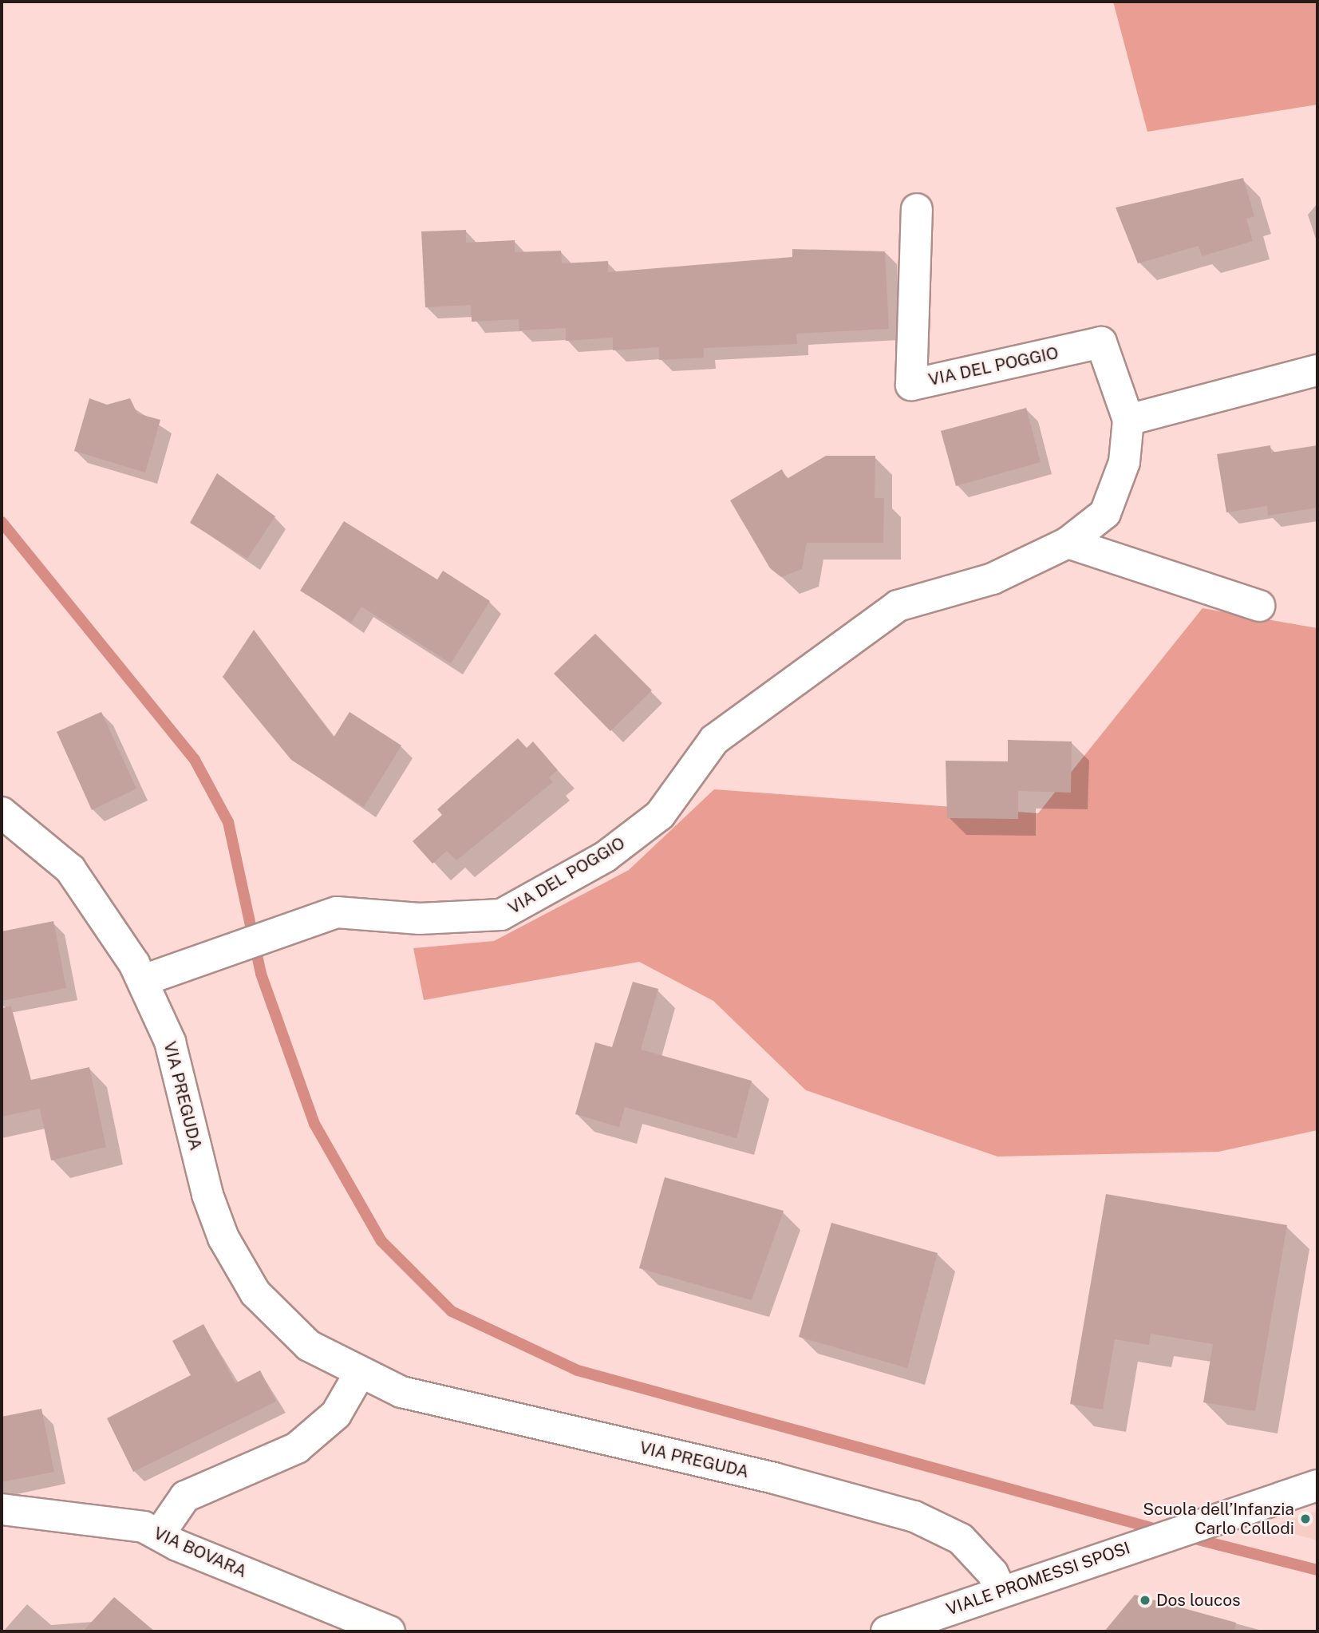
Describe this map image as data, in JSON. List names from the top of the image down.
{
  "streets": {
    "street": [
      "VIA DEL POGGIO",
      "VIA PREGUDA",
      "VIA BOVARA",
      "VIALE PROMESSI SPOSI"
    ]
  },
  "crossings": [
    ["VIA DEL POGGIO", "VIA PREGUDA"],
    ["VIA PREGUDA", "VIALE PROMESSI SPOSI"]
  ],
  "places": ["Scuola dell’Infanzia Carlo Collodi", "Dos loucos"]
}
